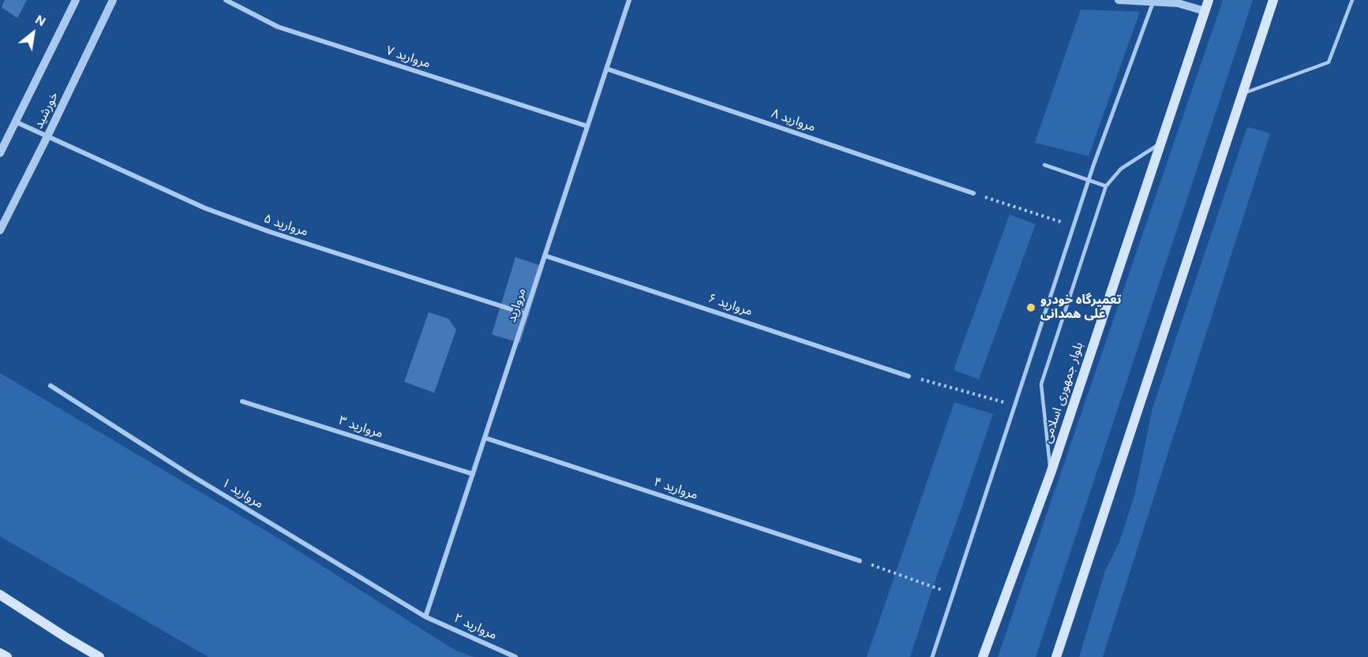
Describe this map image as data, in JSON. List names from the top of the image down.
{
  "streets": {
    "main road": ["بلوار جمهوری اسلامی"],
    "street": [
      "مروارید ۷",
      "خورشید",
      "مروارید ۸",
      "مروارید ۵",
      "مروارید",
      "مروارید ۶",
      "مروارید ۳",
      "مروارید ۴",
      "مروارید ۱",
      "مروارید ۲"
    ]
  },
  "crossings": [
    ["مروارید ۷", "مروارید"],
    ["خورشید", "مروارید ۵"],
    ["مروارید ۸", "مروارید"],
    ["مروارید ۵", "مروارید"],
    ["مروارید", "مروارید ۶"],
    ["مروارید", "مروارید ۳"],
    ["مروارید", "مروارید ۴"],
    ["مروارید", "مروارید ۱"],
    ["مروارید", "مروارید ۲"],
    ["مروارید ۱", "مروارید ۲"]
  ],
  "places": ["تعمیرگاه خودرو علی همدانی"],
  "north": "top right"
}
